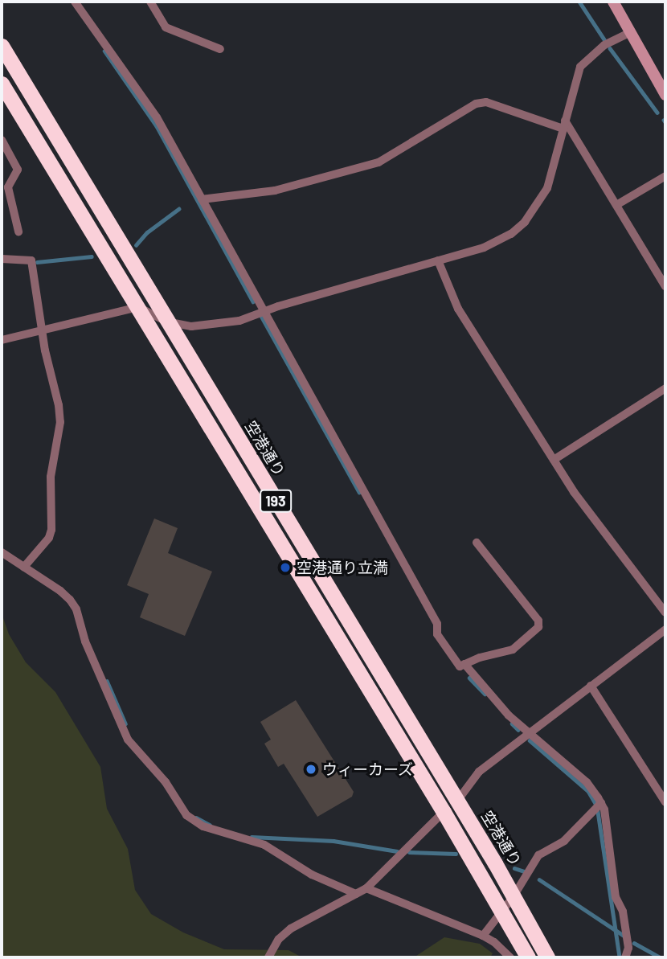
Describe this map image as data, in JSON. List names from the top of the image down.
{
  "streets": {
    "highway": ["空港通り", "193"]
  },
  "places": ["空港通り立満", "ウィーカーズ"]
}
